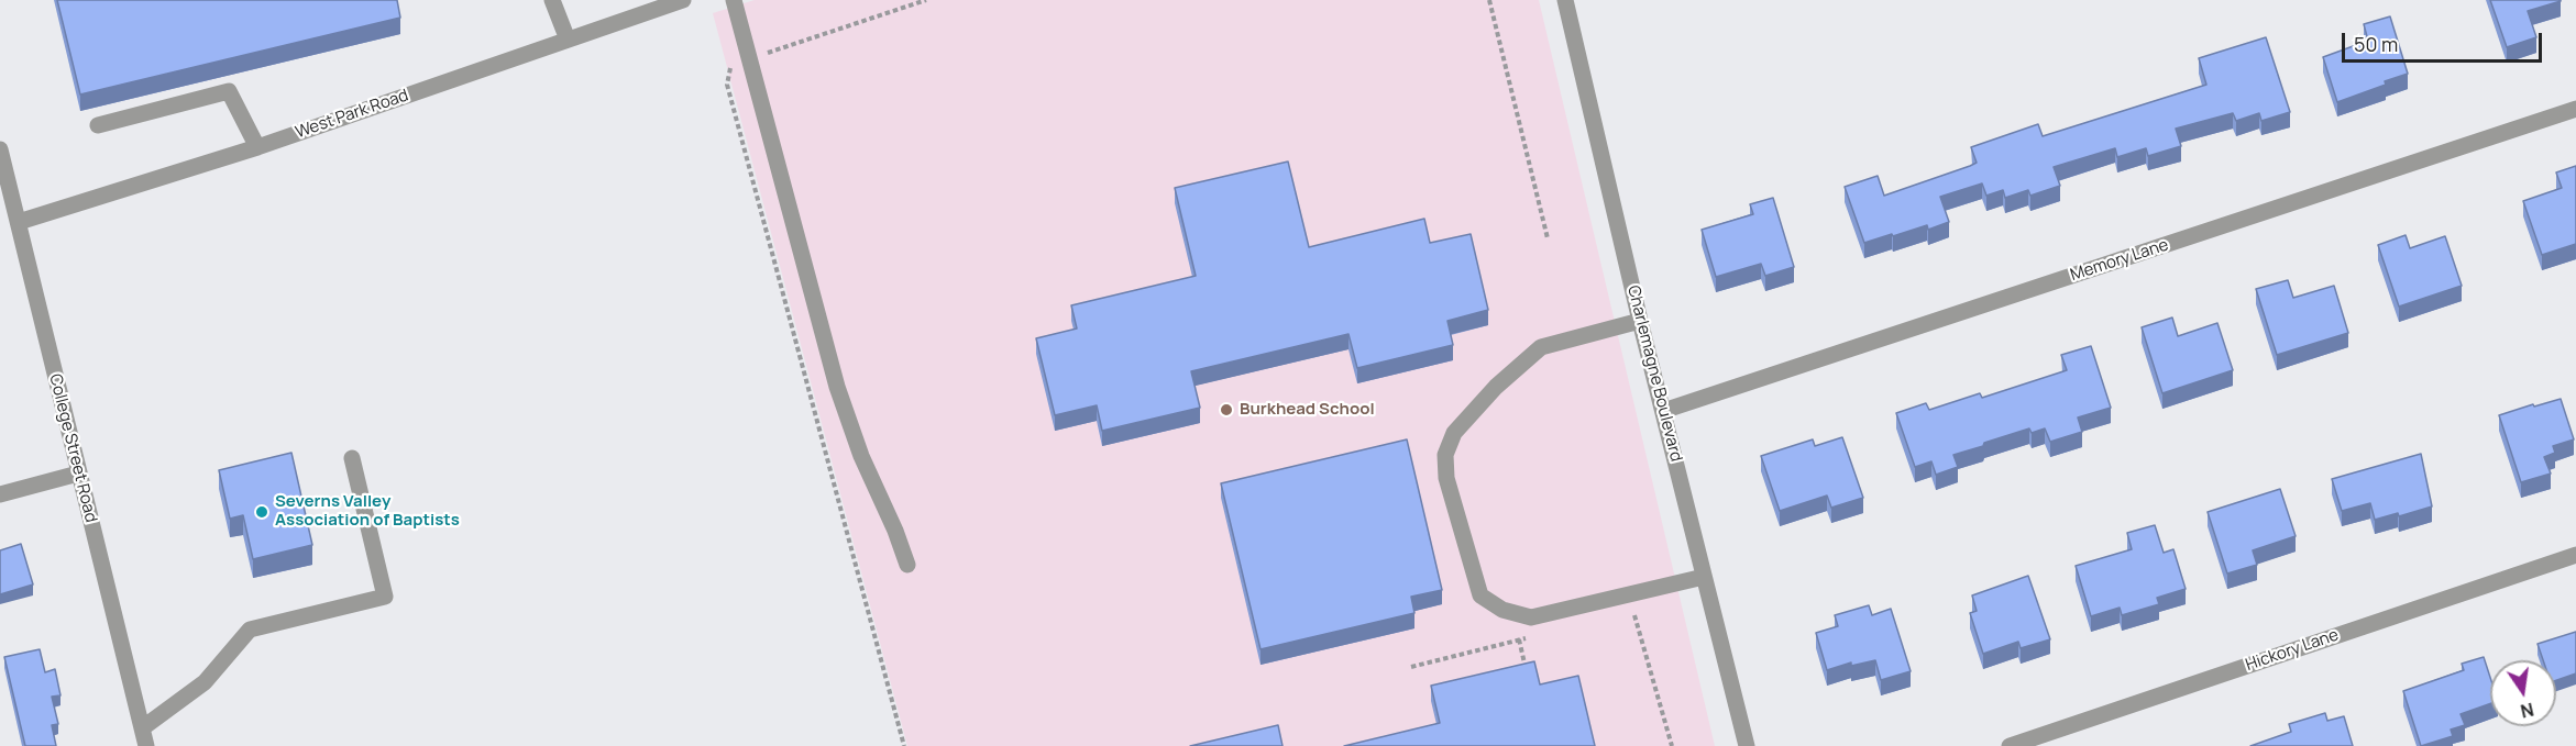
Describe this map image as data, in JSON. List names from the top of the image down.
{
  "streets": {
    "street": [
      "West Park Road",
      "Memory Lane",
      "Charlemagne Boulevard",
      "College Street Road",
      "Hickory Lane"
    ]
  },
  "crossings": [
    ["West Park Road", "College Street Road"],
    ["Memory Lane", "Charlemagne Boulevard"]
  ],
  "places": ["Burkhead School", "Severns Valley Association of Baptists"],
  "scale_bar": "50 m",
  "north": "bottom"
}
